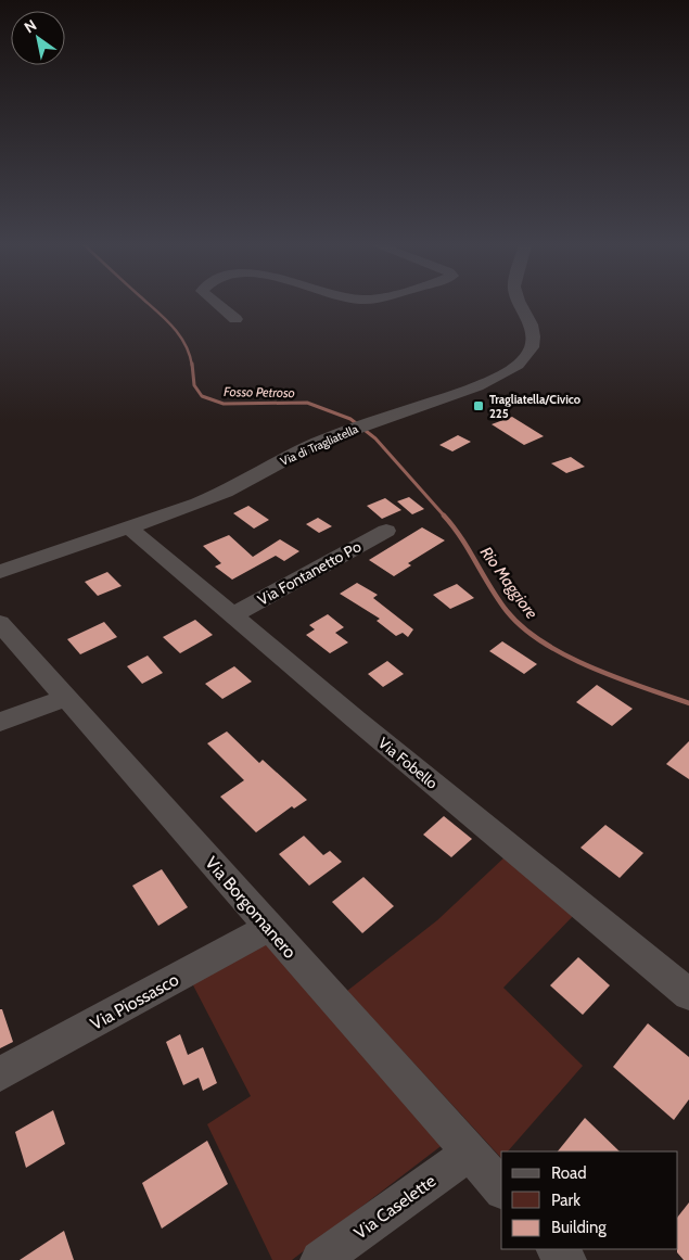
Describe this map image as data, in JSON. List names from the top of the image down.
{
  "streets": {
    "street": [
      "Via di Tragliatella",
      "Via Fontanetto Po",
      "Via Fobello",
      "Via Borgomanero",
      "Via Piossasco",
      "Via Caselette"
    ]
  },
  "crossings": [
    ["Via di Tragliatella", "Via Fobello"],
    ["Via Fontanetto Po", "Via Fobello"],
    ["Via Borgomanero", "Via Piossasco"],
    ["Via Borgomanero", "Via Caselette"]
  ],
  "water": ["Fosso Petroso", "Rio Maggiore"],
  "places": {
    "transit": ["Tragliatella/Civico 225"]
  },
  "legend": ["Road", "Park", "Building"],
  "north": "top left"
}
